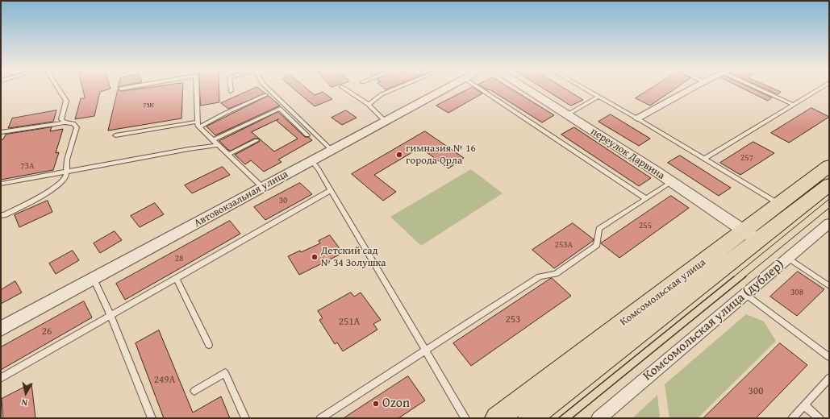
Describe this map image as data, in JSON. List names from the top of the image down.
{
  "streets": {
    "main road": ["Комсомольская улица"],
    "street": ["переулок Дарвина", "Автовокзальная улица", "Комсомольская улица (дублер)"]
  },
  "crossings": [
    ["переулок Дарвина", "Комсомольская улица"]
  ],
  "places": ["гимназия № 16 города Орла", "Детский сад № 34 Золушка", "Ozon"],
  "house_numbers": [
    "75К",
    "257",
    "73А",
    "30",
    "255",
    "253А",
    "28",
    "308",
    "253",
    "251А",
    "26",
    "249А",
    "300"
  ],
  "north": "bottom"
}
